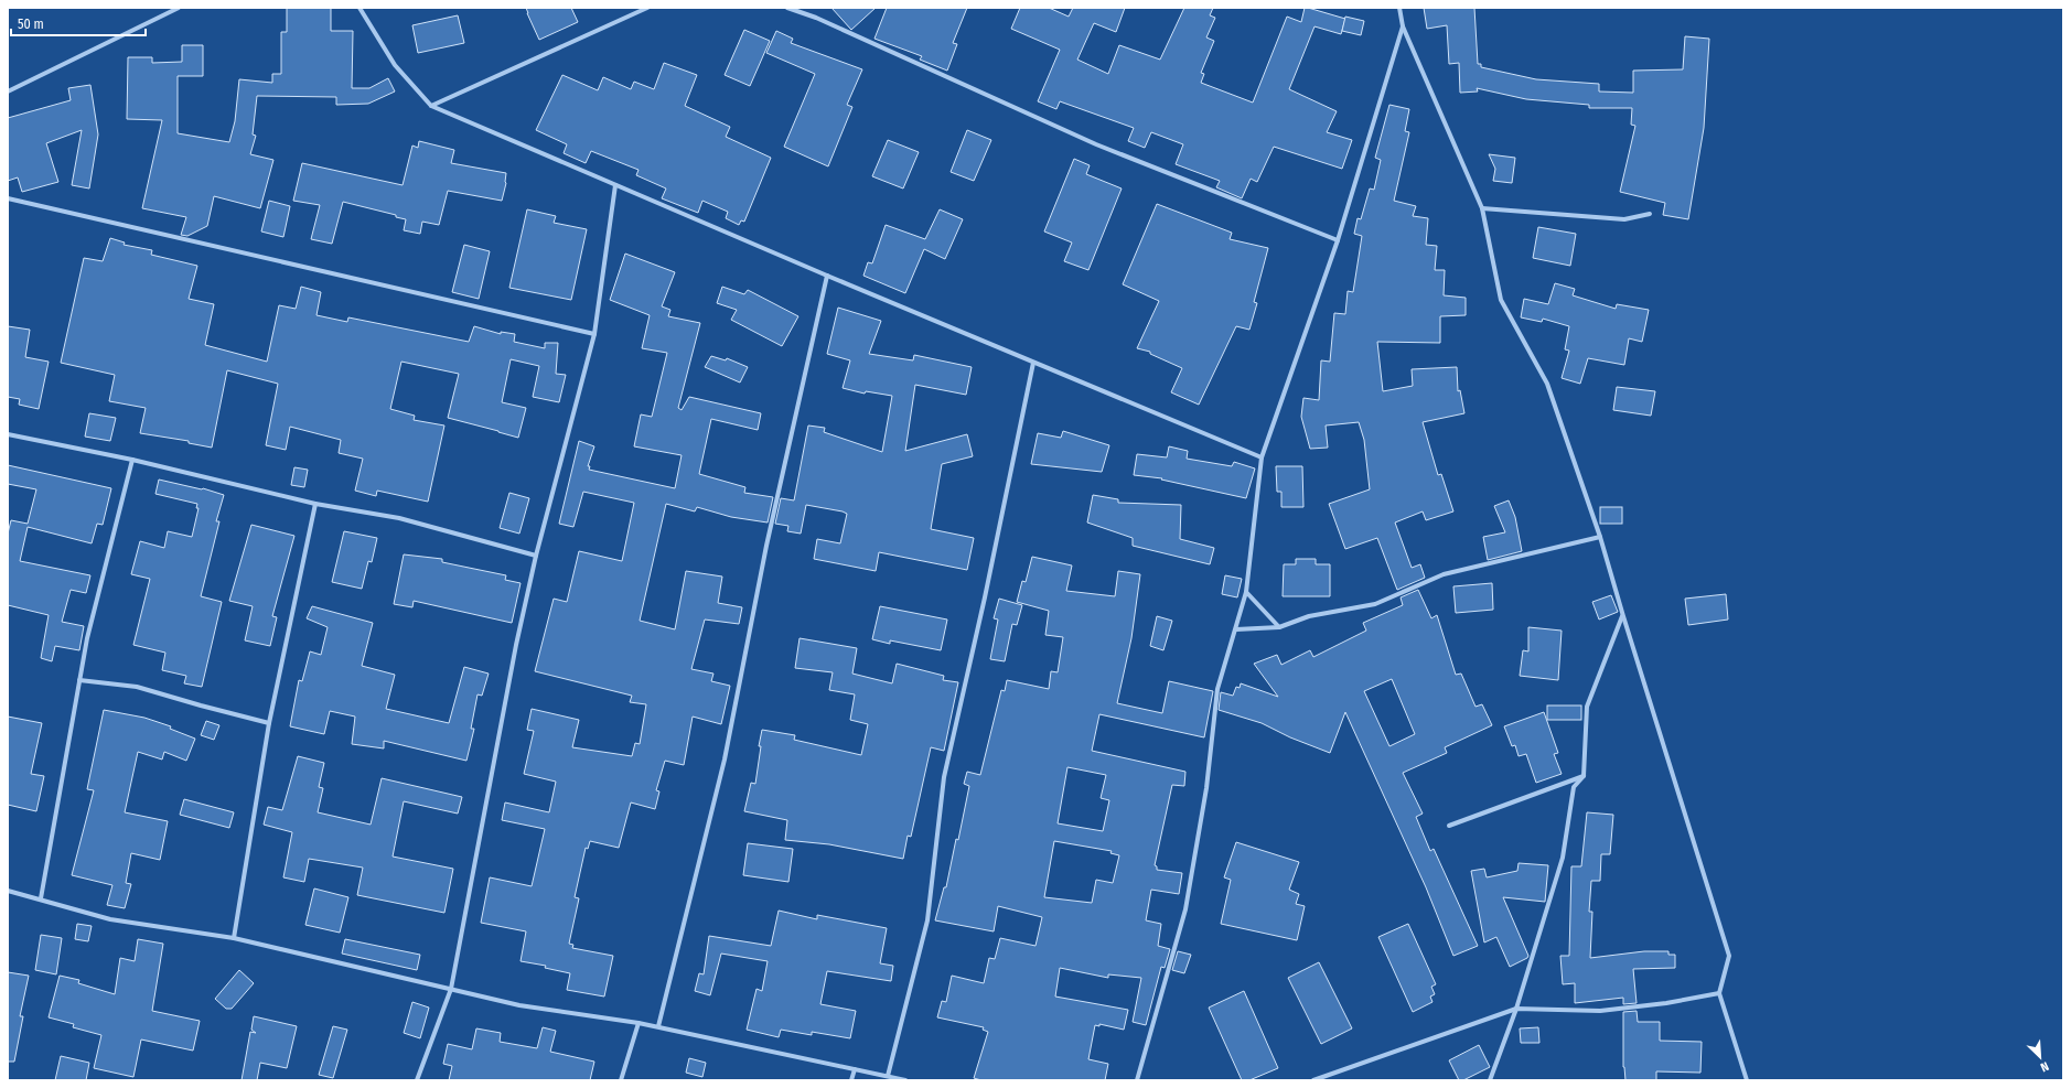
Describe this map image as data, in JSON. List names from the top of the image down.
{
  "scale_bar": "50 m",
  "north": "bottom right"
}
